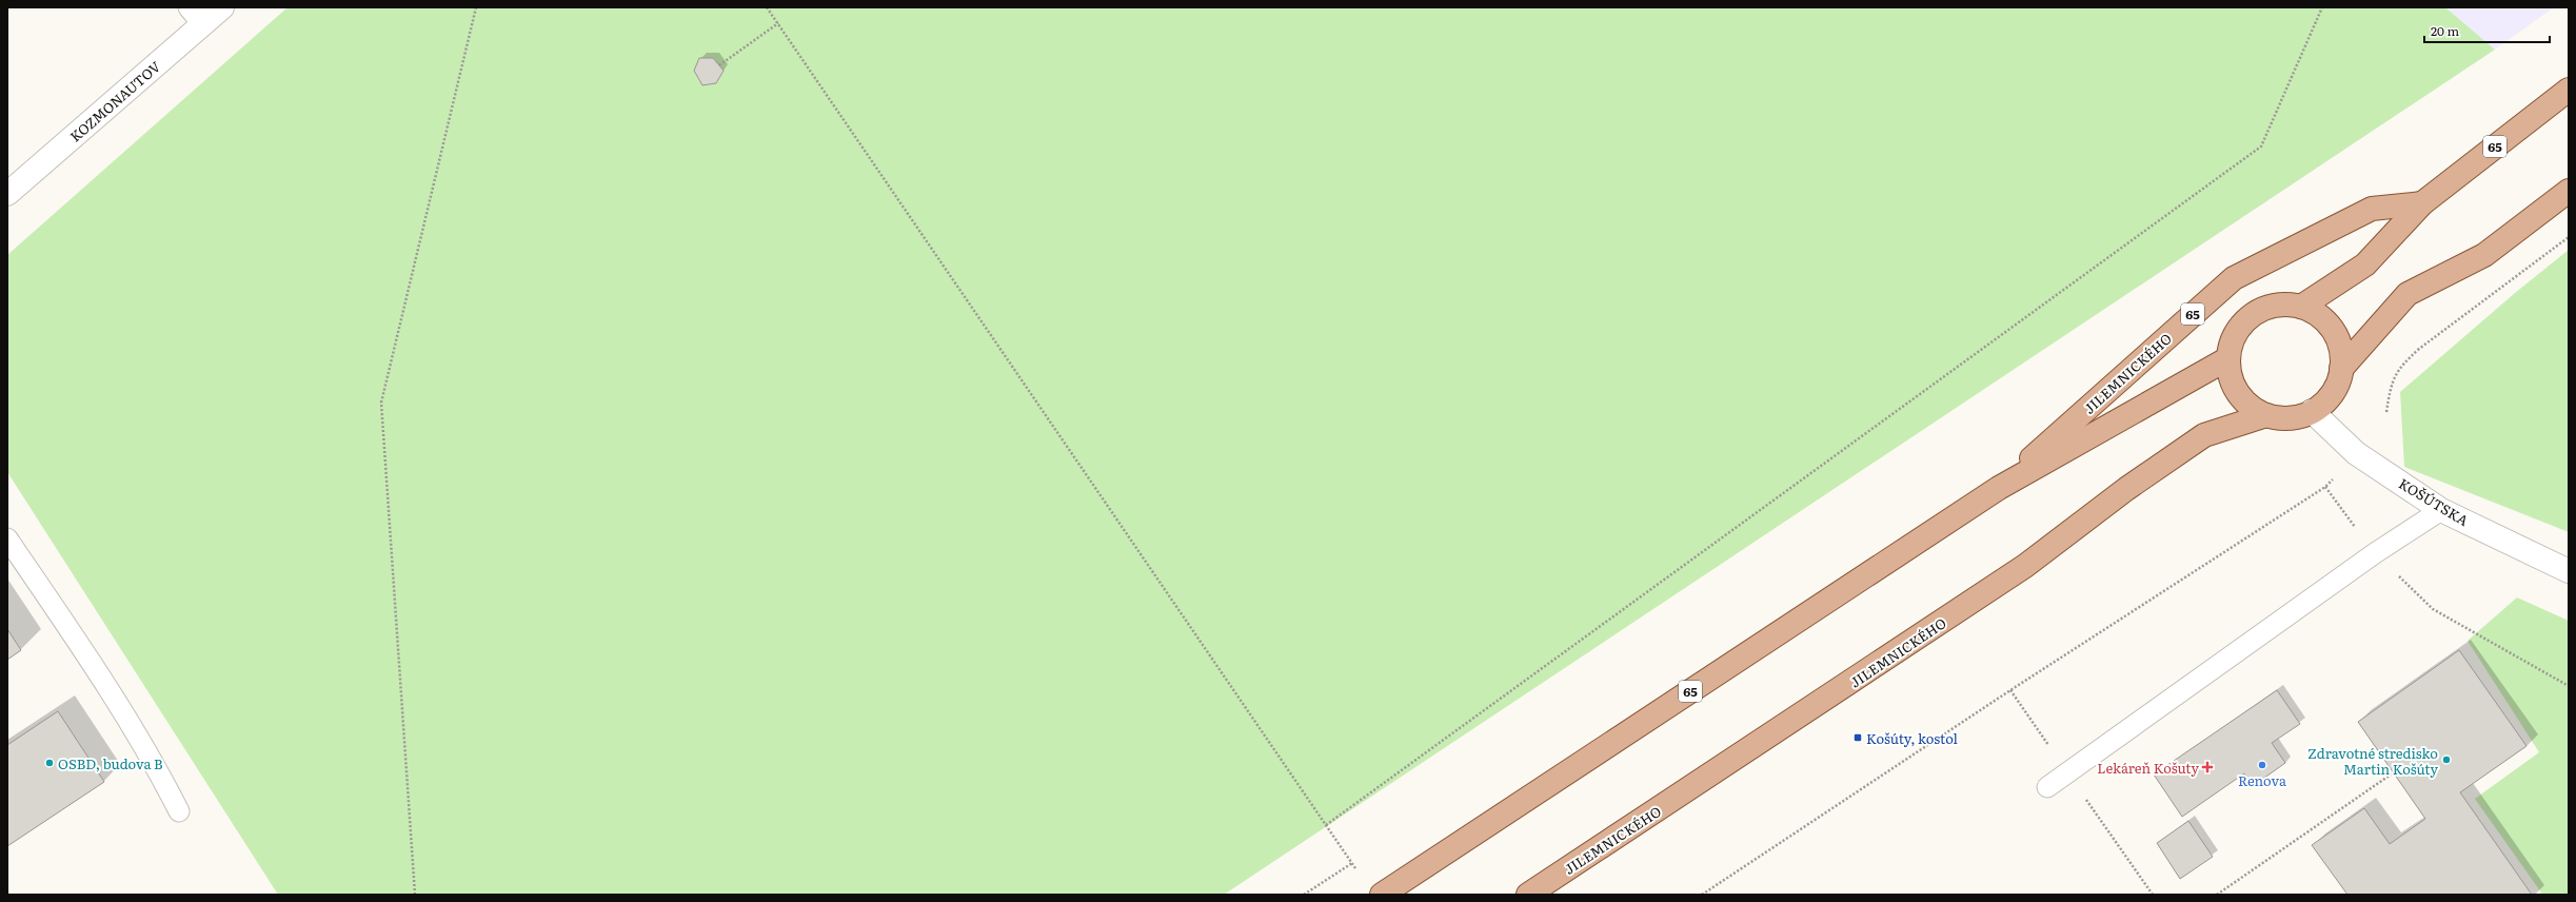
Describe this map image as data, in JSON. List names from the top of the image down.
{
  "streets": {
    "main road": ["65", "JILEMNICKÉHO"],
    "street": ["KOZMONAUTOV", "KOŠÚTSKA"]
  },
  "crossings": [
    ["65", "JILEMNICKÉHO"],
    ["65", "KOŠÚTSKA"],
    ["JILEMNICKÉHO", "KOŠÚTSKA"]
  ],
  "places": {
    "transit": ["Košúty, kostol"],
    "other": ["Zdravotné stredisko Martin Košúty", "OSBD, budova B", "Renova"],
    "health": ["Lekáreň Košuty"]
  },
  "scale_bar": "20 m"
}
